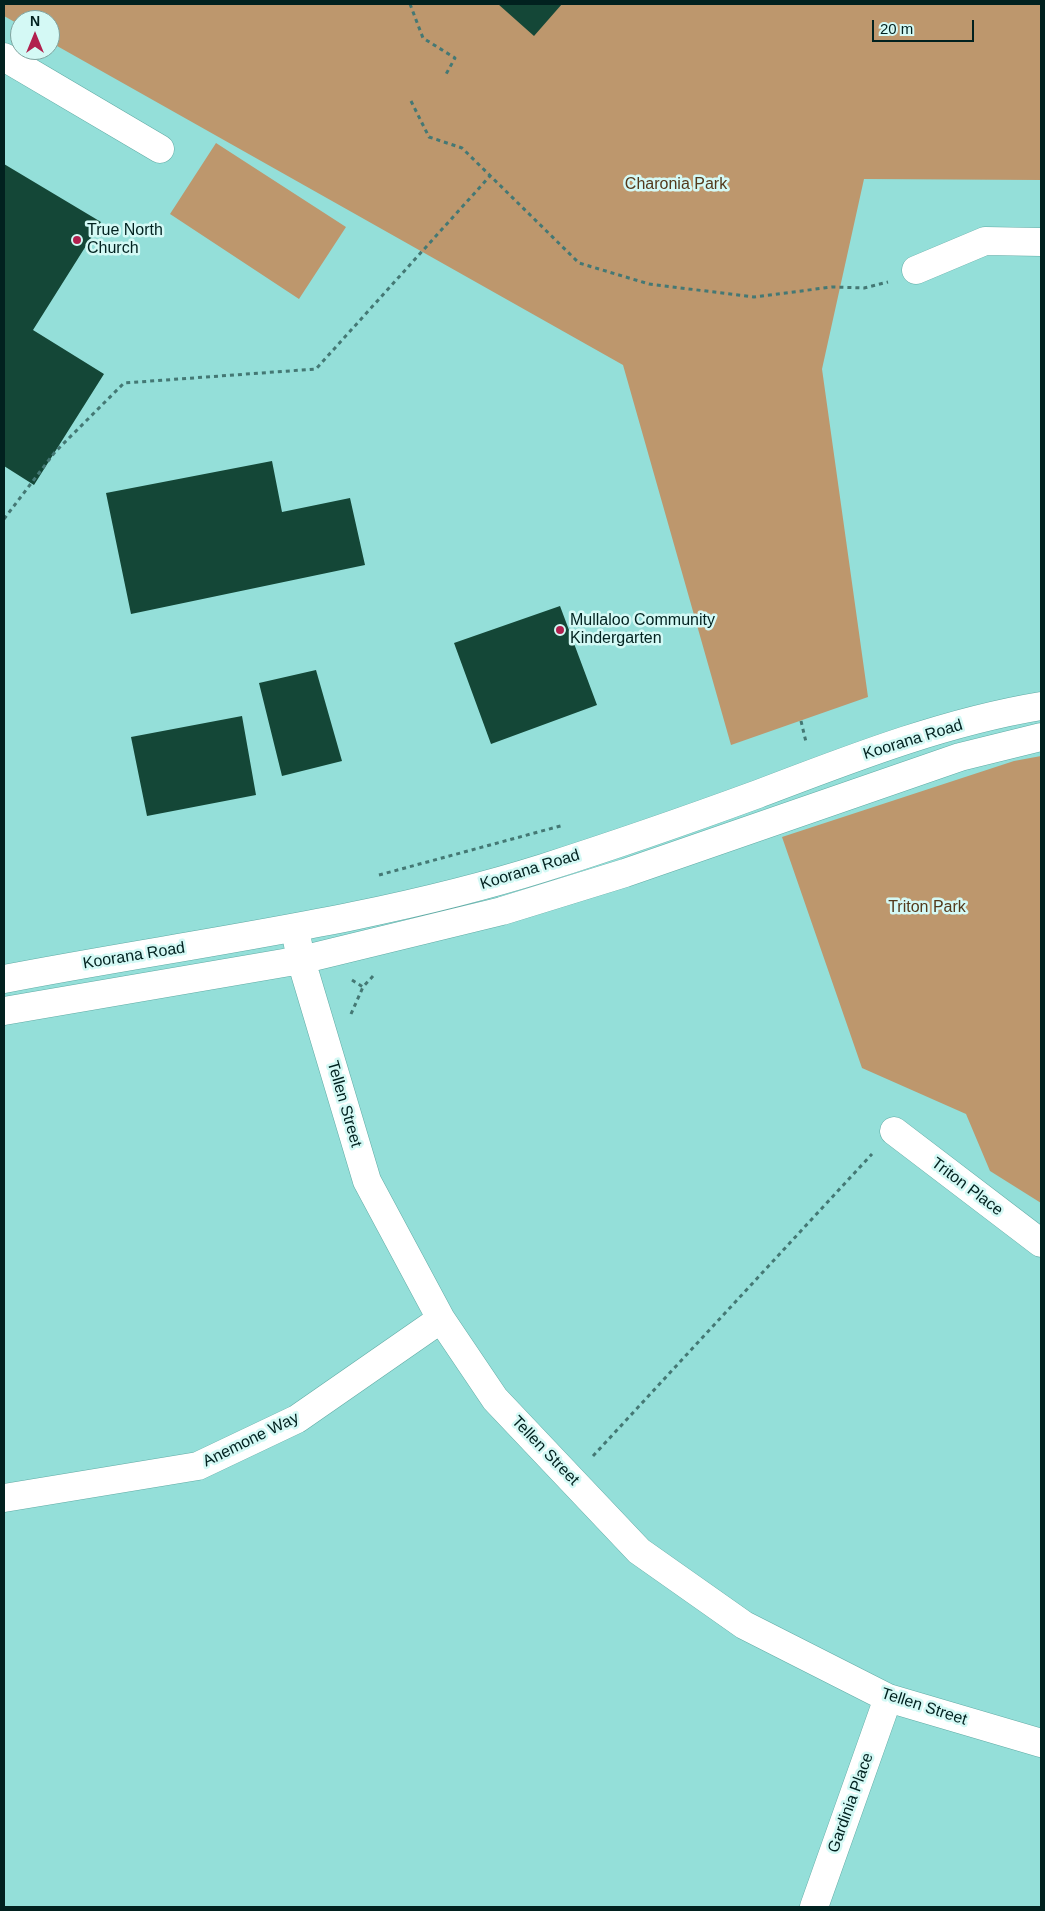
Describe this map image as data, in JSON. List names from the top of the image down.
{
  "streets": {
    "street": [
      "Koorana Road",
      "Tellen Street",
      "Triton Place",
      "Anemone Way",
      "Gardinia Place"
    ]
  },
  "crossings": [
    ["Koorana Road", "Tellen Street"],
    ["Tellen Street", "Anemone Way"],
    ["Tellen Street", "Gardinia Place"]
  ],
  "parks": ["Charonia Park", "Triton Park"],
  "places": ["True North Church", "Mullaloo Community Kindergarten"],
  "scale_bar": "20 m",
  "north": "top"
}
